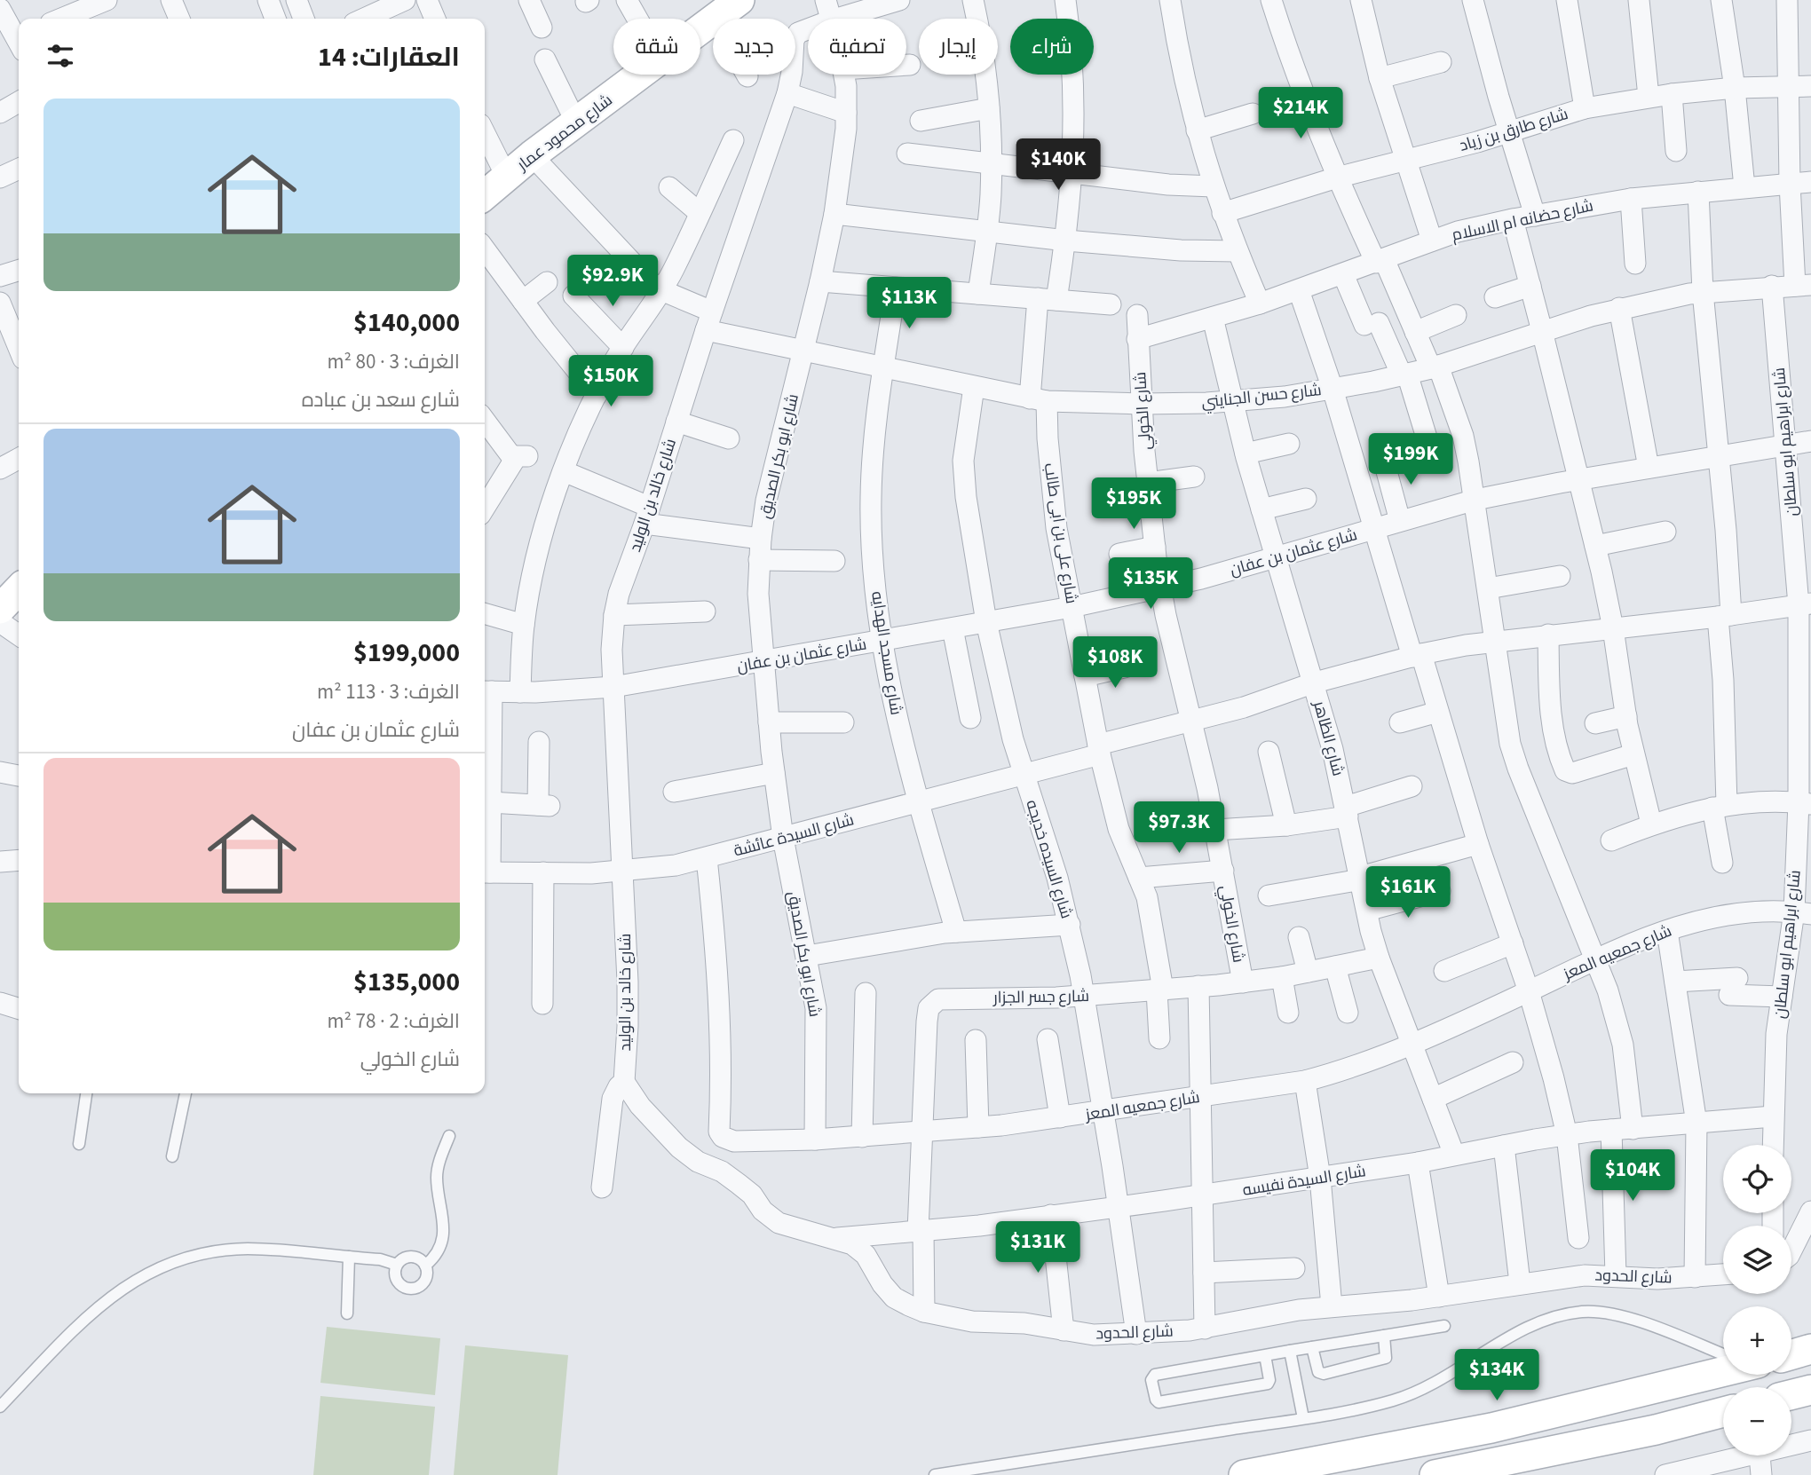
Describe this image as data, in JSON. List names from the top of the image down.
{
  "streets": {
    "street": [
      "شارع طارق بن زياد",
      "شارع محمود عمار",
      "شارع حضانه ام الاسلام",
      "شارع حسن الجنايني",
      "شارع الخولي",
      "شارع ابراهيم ابو سلطان",
      "شارع ابو بكر الصديق",
      "شارع خالد بن الوليد",
      "شارع على بن ابى طالب",
      "شارع عثمان بن عفان",
      "شارع مسجد الهدايه",
      "شارع الظاهر",
      "شارع السيدة عائشة",
      "شارع السيده خديجه",
      "شارع جمعيه المعز",
      "شارع جسر الجزار",
      "شارع السيدة نفيسه",
      "شارع الحدود"
    ]
  },
  "crossings": [
    ["شارع محمود عمار", "شارع حسن الجنايني"],
    ["شارع حضانه ام الاسلام", "شارع الخولي"],
    ["شارع حضانه ام الاسلام", "شارع الظاهر"],
    ["شارع حسن الجنايني", "شارع الخولي"],
    ["شارع حسن الجنايني", "شارع ابراهيم ابو سلطان"],
    ["شارع حسن الجنايني", "شارع ابو بكر الصديق"],
    ["شارع حسن الجنايني", "شارع خالد بن الوليد"],
    ["شارع حسن الجنايني", "شارع على بن ابى طالب"],
    ["شارع حسن الجنايني", "شارع مسجد الهدايه"],
    ["شارع حسن الجنايني", "شارع الظاهر"],
    ["شارع حسن الجنايني", "شارع السيده خديجه"],
    ["شارع الخولي", "شارع عثمان بن عفان"],
    ["شارع الخولي", "شارع السيدة عائشة"],
    ["شارع الخولي", "شارع جسر الجزار"],
    ["شارع ابراهيم ابو سلطان", "شارع عثمان بن عفان"],
    ["شارع ابراهيم ابو سلطان", "شارع السيدة عائشة"],
    ["شارع ابراهيم ابو سلطان", "شارع جمعيه المعز"],
    ["شارع ابراهيم ابو سلطان", "شارع السيدة نفيسه"],
    ["شارع ابو بكر الصديق", "شارع عثمان بن عفان"],
    ["شارع ابو بكر الصديق", "شارع السيدة عائشة"],
    ["شارع ابو بكر الصديق", "شارع جمعيه المعز"],
    ["شارع خالد بن الوليد", "شارع عثمان بن عفان"],
    ["شارع خالد بن الوليد", "شارع السيدة عائشة"],
    ["شارع خالد بن الوليد", "شارع الحدود"],
    ["شارع على بن ابى طالب", "شارع عثمان بن عفان"],
    ["شارع على بن ابى طالب", "شارع السيدة عائشة"],
    ["شارع على بن ابى طالب", "شارع جسر الجزار"],
    ["شارع عثمان بن عفان", "شارع مسجد الهدايه"],
    ["شارع عثمان بن عفان", "شارع الظاهر"],
    ["شارع عثمان بن عفان", "شارع السيده خديجه"],
    ["شارع مسجد الهدايه", "شارع السيدة عائشة"],
    ["شارع الظاهر", "شارع السيدة عائشة"],
    ["شارع الظاهر", "شارع جمعيه المعز"],
    ["شارع الظاهر", "شارع جسر الجزار"],
    ["شارع الظاهر", "شارع السيدة نفيسه"],
    ["شارع السيدة عائشة", "شارع السيده خديجه"],
    ["شارع السيدة عائشة", "شارع جمعيه المعز"],
    ["شارع السيده خديجه", "شارع جمعيه المعز"],
    ["شارع السيده خديجه", "شارع جسر الجزار"],
    ["شارع السيده خديجه", "شارع السيدة نفيسه"],
    ["شارع السيده خديجه", "شارع الحدود"],
    ["شارع جمعيه المعز", "شارع جسر الجزار"],
    ["شارع جسر الجزار", "شارع السيدة نفيسه"],
    ["شارع جسر الجزار", "شارع الحدود"],
    ["شارع السيدة نفيسه", "شارع الحدود"]
  ],
  "page": {
    "chip": [
      "شراء",
      "إيجار",
      "تصفية",
      "جديد",
      "شقة"
    ],
    "heading": "العقارات: 14",
    "price": [
      "$214K",
      "$140K",
      "$92.9K",
      "$113K",
      "$150K",
      "$199K",
      "$195K",
      "$135K",
      "$108K",
      "$97.3K",
      "$161K",
      "$104K",
      "$131K",
      "$134K"
    ],
    "list": [
      {
        "name": "$140,000",
        "note": "الغرف: 3 · 80 m² · شارع سعد بن عباده"
      },
      {
        "name": "$199,000",
        "note": "الغرف: 3 · 113 m² · شارع عثمان بن عفان"
      },
      {
        "name": "$135,000",
        "note": "الغرف: 2 · 78 m² · شارع الخولي"
      }
    ],
    "map_buttons": ["+", "−"]
  }
}
